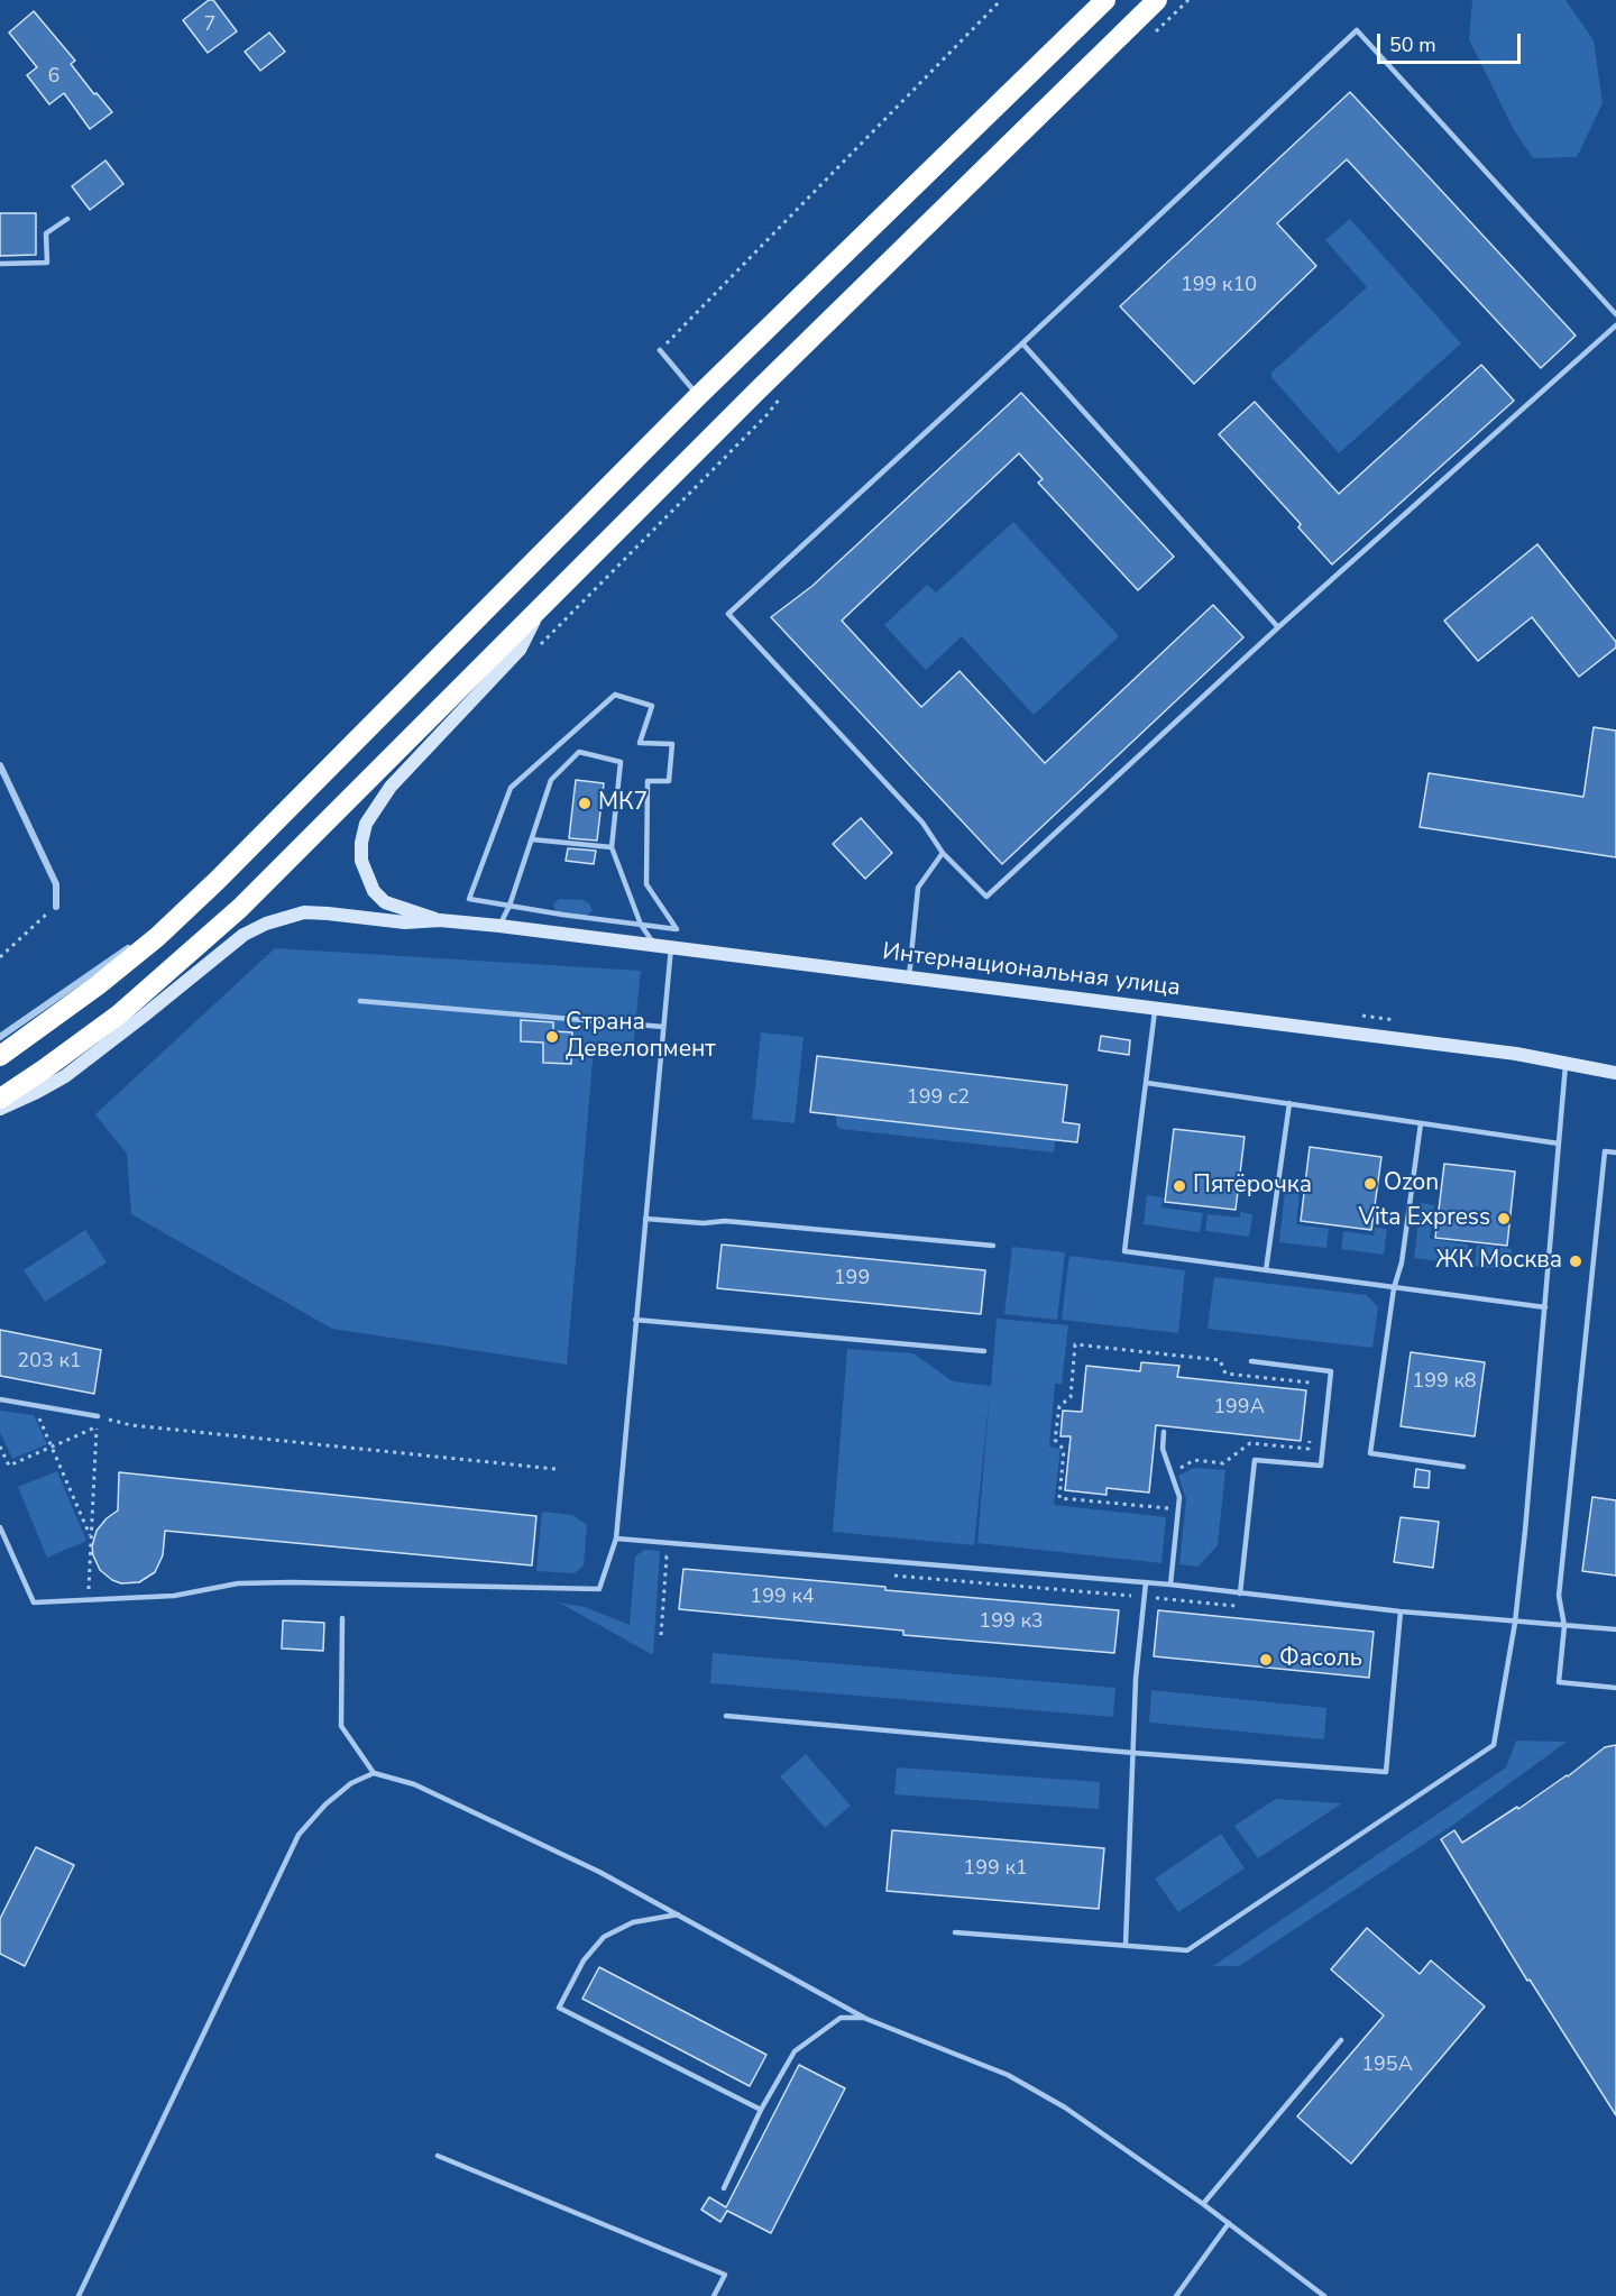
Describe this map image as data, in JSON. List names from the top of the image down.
{
  "streets": {
    "street": ["Интернациональная улица"]
  },
  "places": [
    "МК7",
    "Страна Девелопмент",
    "Ozon",
    "Пятёрочка",
    "Vita Express",
    "ЖК Москва",
    "Фасоль"
  ],
  "house_numbers": [
    "7",
    "6",
    "199 к10",
    "199 с2",
    "199",
    "203 к1",
    "199 к8",
    "199А",
    "199 к4",
    "199 к3",
    "199 к1",
    "195А"
  ],
  "scale_bar": "50 m"
}
